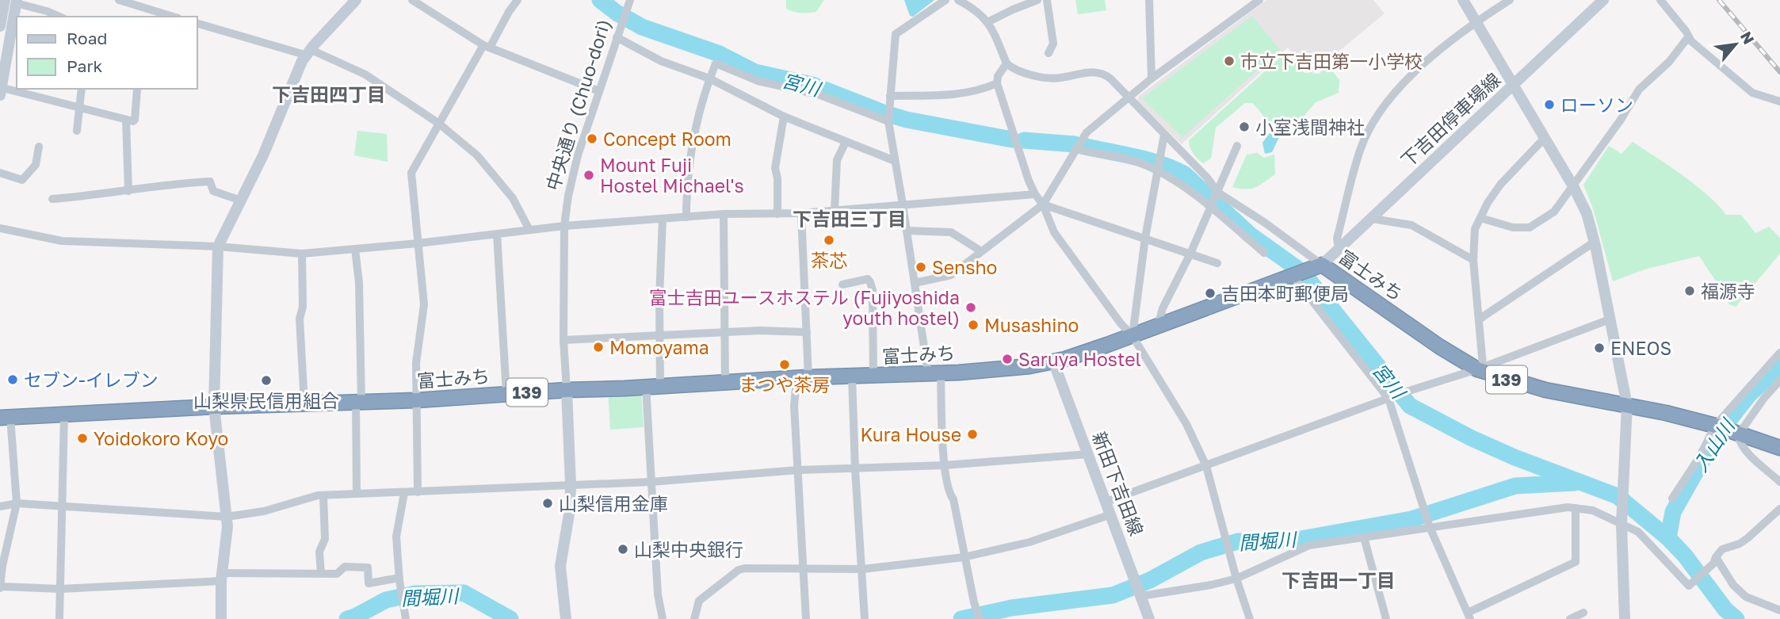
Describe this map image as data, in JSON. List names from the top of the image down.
{
  "streets": {
    "highway": ["富士みち", "139"],
    "street": ["中央通り (Chuo-dori)", "下吉田停車場線", "新田下吉田線"]
  },
  "crossings": [
    ["中央通り (Chuo-dori)", "富士みち"],
    ["下吉田停車場線", "富士みち"],
    ["富士みち", "新田下吉田線"]
  ],
  "districts": ["下吉田四丁目", "下吉田三丁目", "下吉田一丁目"],
  "water": ["宮川", "入山川", "間堀川"],
  "places": [
    "市立下吉田第一小学校",
    "ローソン",
    "小室浅間神社",
    "Concept Room",
    "Mount Fuji Hostel Michael's",
    "茶芯",
    "Sensho",
    "福源寺",
    "吉田本町郵便局",
    "富士吉田ユースホステル (Fujiyoshida youth hostel)",
    "Musashino",
    "Momoyama",
    "ENEOS",
    "Saruya Hostel",
    "まつや茶房",
    "セブン-イレブン",
    "山梨県民信用組合",
    "Kura House",
    "Yoidokoro Koyo",
    "山梨信用金庫",
    "山梨中央銀行"
  ],
  "legend": ["Road", "Park"],
  "north": "top right"
}
